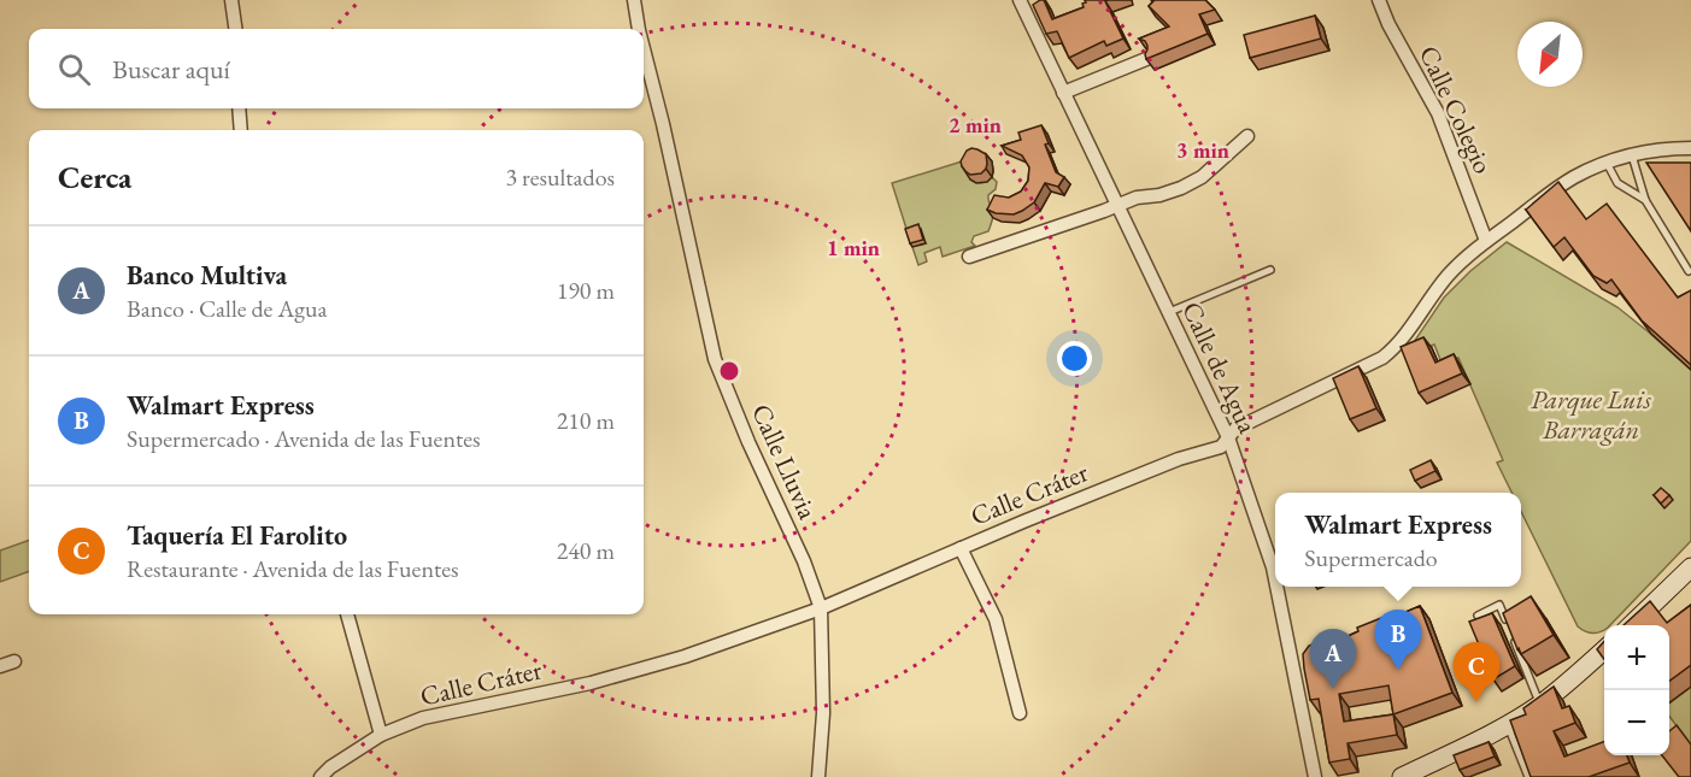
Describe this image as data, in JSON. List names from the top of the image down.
{
  "streets": {
    "street": [
      "Calle Colegio",
      "Calle de Agua",
      "Calle Lluvia",
      "Calle Cráter"
    ]
  },
  "crossings": [
    ["Calle Colegio", "Calle Cráter"],
    ["Calle de Agua", "Calle Cráter"],
    ["Calle Lluvia", "Calle Cráter"]
  ],
  "parks": ["Parque Luis Barragán"],
  "north": "bottom left",
  "page": {
    "search": "Buscar aquí",
    "heading": ["Cerca", "3 resultados"],
    "list": [
      {
        "mark": "A",
        "name": "Banco Multiva",
        "note": "Banco · Calle de Agua",
        "value": "190 m"
      },
      {
        "mark": "B",
        "name": "Walmart Express",
        "note": "Supermercado · Avenida de las Fuentes",
        "value": "210 m"
      },
      {
        "mark": "C",
        "name": "Taquería El Farolito",
        "note": "Restaurante · Avenida de las Fuentes",
        "value": "240 m"
      }
    ],
    "popup": ["Walmart Express", "Supermercado"],
    "pins": ["B", "A", "C"],
    "map_buttons": ["+", "−"]
  },
  "rings": ["2 min", "3 min", "1 min"]
}
